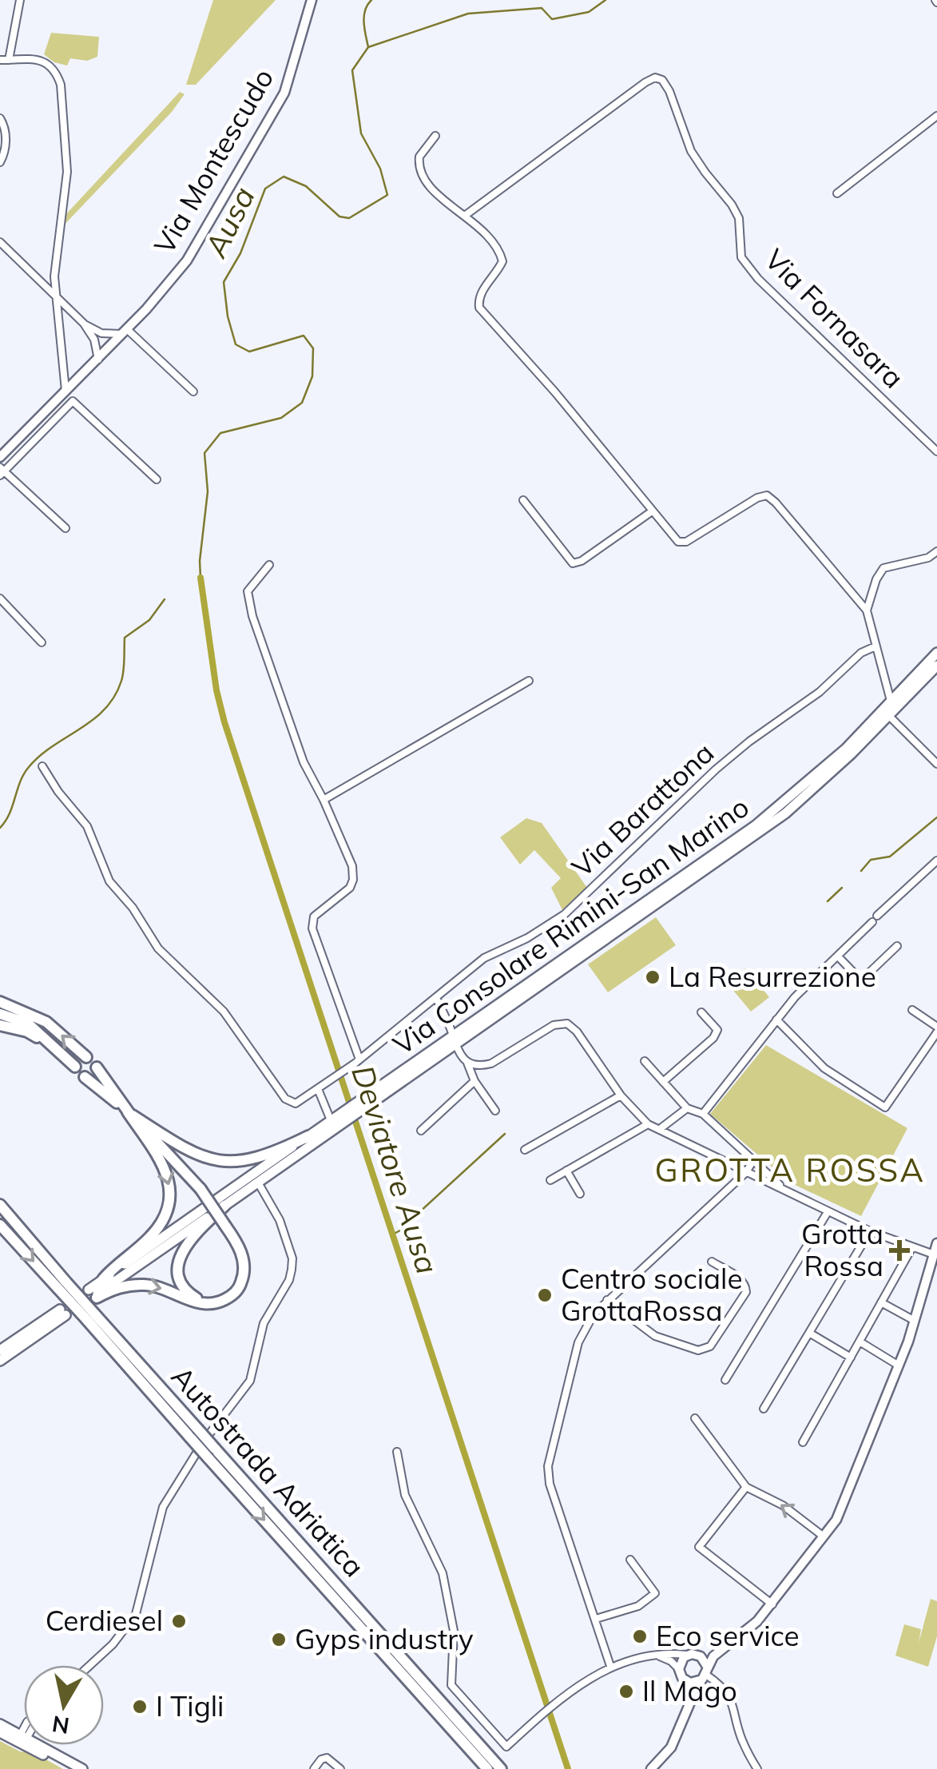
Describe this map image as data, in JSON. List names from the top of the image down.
{
  "streets": {
    "highway": ["Autostrada Adriatica"],
    "main road": ["Via Consolare Rimini-San Marino"],
    "street": ["Via Montescudo", "Via Fornasara", "Via Barattona"]
  },
  "districts": ["GROTTA ROSSA"],
  "water": ["Ausa", "Deviatore Ausa"],
  "places": {
    "other": [
      "La Resurrezione",
      "Centro sociale GrottaRossa",
      "Cerdiesel",
      "Eco service",
      "Gyps industry",
      "Il Mago",
      "I Tigli"
    ],
    "health": ["Grotta Rossa"]
  },
  "north": "bottom"
}
